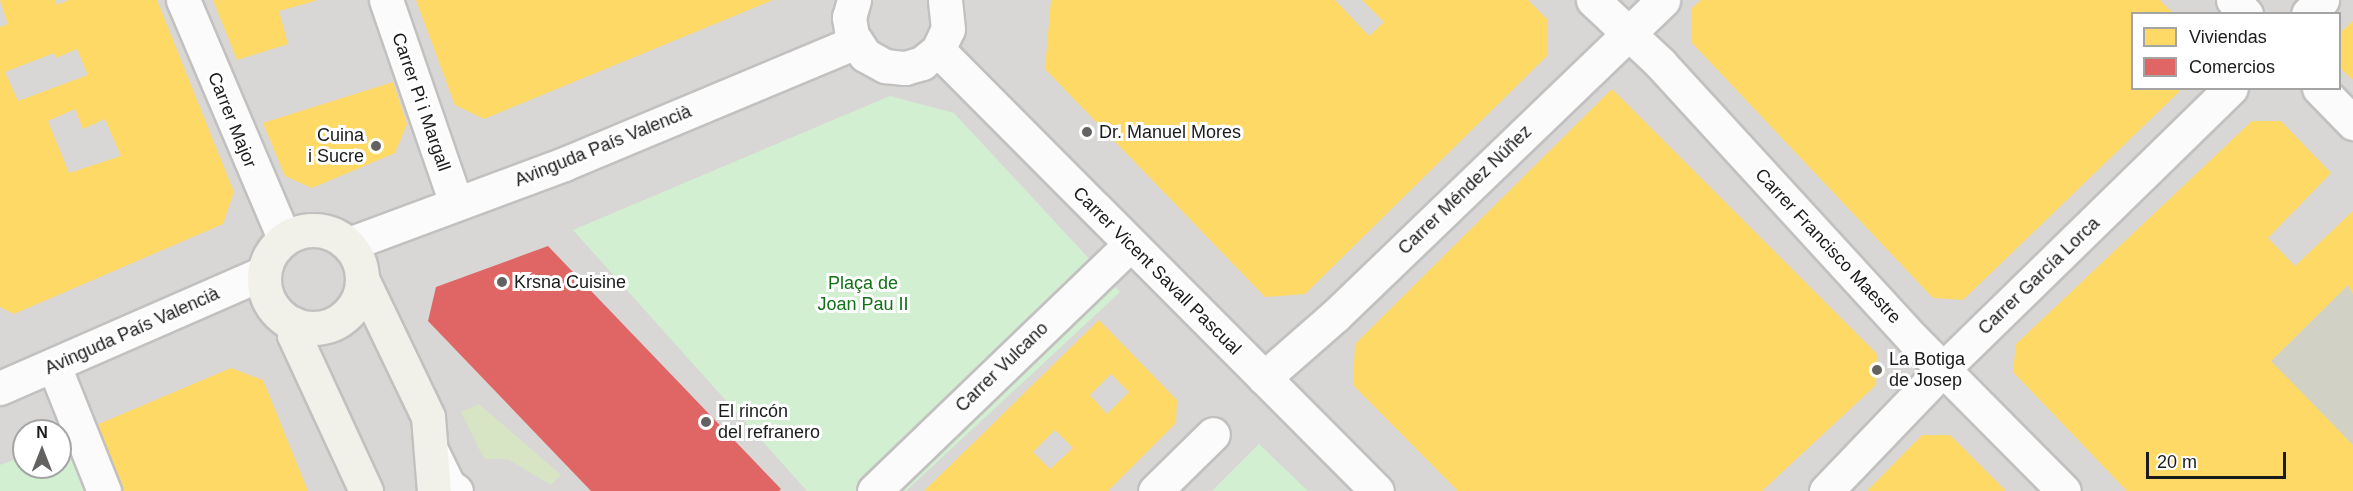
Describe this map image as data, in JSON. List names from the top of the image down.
{
  "streets": {
    "street": [
      "Carrer Pi i Margall",
      "Carrer Major",
      "Avinguda País Valencià",
      "Carrer Méndez Núñez",
      "Carrer Francisco Maestre",
      "Carrer Vicent Savall Pascual",
      "Carrer García Lorca",
      "Carrer Vulcano"
    ]
  },
  "crossings": [
    ["Carrer Pi i Margall", "Avinguda País Valencià"],
    ["Carrer Major", "Avinguda País Valencià"],
    ["Carrer Méndez Núñez", "Carrer Francisco Maestre"],
    ["Carrer Méndez Núñez", "Carrer Vicent Savall Pascual"],
    ["Carrer Francisco Maestre", "Carrer García Lorca"],
    ["Carrer Vicent Savall Pascual", "Carrer Vulcano"]
  ],
  "parks": ["Plaça de Joan Pau II"],
  "places": [
    "Dr. Manuel Mores",
    "Cuina i Sucre",
    "Krsna Cuisine",
    "La Botiga de Josep",
    "El rincón del refranero"
  ],
  "legend": ["Viviendas", "Comercios"],
  "scale_bar": "20 m",
  "north": "top"
}
